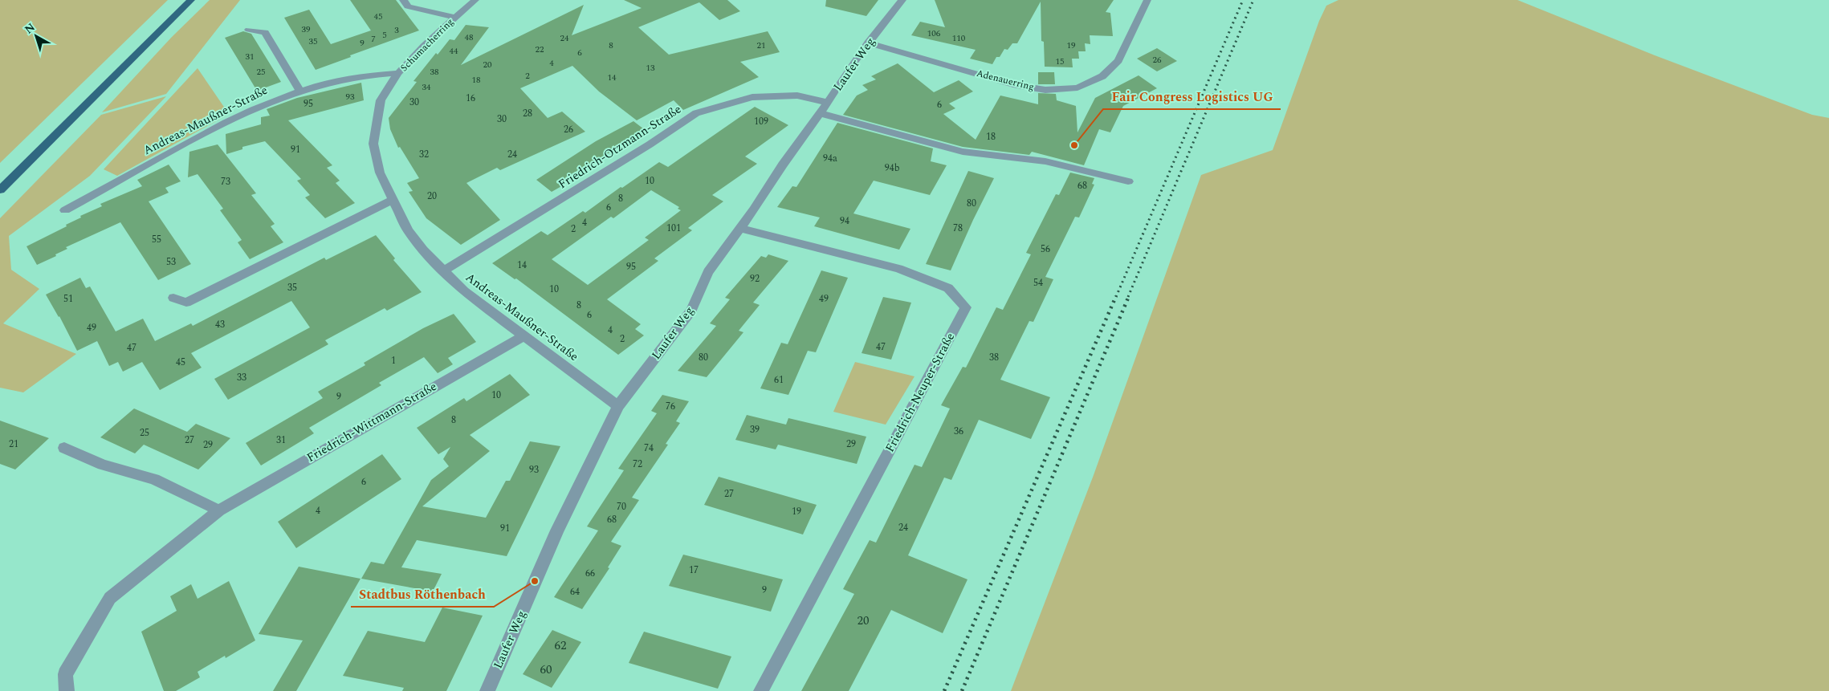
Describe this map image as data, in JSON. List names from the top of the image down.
{
  "streets": {
    "street": [
      "Schumacherring",
      "Laufer Weg",
      "Adenauerring",
      "Andreas-Maußner-Straße",
      "Friedrich-Otzmann-Straße",
      "Friedrich-Neuper-Straße",
      "Friedrich-Wittmann-Straße"
    ]
  },
  "crossings": [
    ["Schumacherring", "Andreas-Maußner-Straße"],
    ["Laufer Weg", "Adenauerring"],
    ["Laufer Weg", "Andreas-Maußner-Straße"],
    ["Laufer Weg", "Friedrich-Otzmann-Straße"],
    ["Laufer Weg", "Friedrich-Neuper-Straße"],
    ["Andreas-Maußner-Straße", "Friedrich-Otzmann-Straße"],
    ["Andreas-Maußner-Straße", "Friedrich-Wittmann-Straße"]
  ],
  "places": ["Fair Congress Logistics UG", "Stadtbus Röthenbach"],
  "house_numbers": [
    "45",
    "39",
    "3",
    "106",
    "5",
    "48",
    "24",
    "110",
    "7",
    "35",
    "9",
    "8",
    "21",
    "19",
    "22",
    "44",
    "6",
    "31",
    "26",
    "15",
    "4",
    "20",
    "13",
    "25",
    "38",
    "2",
    "14",
    "18",
    "34",
    "93",
    "16",
    "30",
    "95",
    "6",
    "28",
    "30",
    "109",
    "26",
    "18",
    "91",
    "32",
    "24",
    "94a",
    "94b",
    "10",
    "73",
    "68",
    "20",
    "8",
    "80",
    "6",
    "94",
    "4",
    "101",
    "78",
    "2",
    "55",
    "56",
    "53",
    "14",
    "95",
    "92",
    "54",
    "35",
    "10",
    "51",
    "49",
    "8",
    "6",
    "43",
    "49",
    "4",
    "2",
    "47",
    "47",
    "80",
    "38",
    "1",
    "45",
    "33",
    "61",
    "10",
    "9",
    "76",
    "8",
    "39",
    "36",
    "25",
    "27",
    "31",
    "21",
    "29",
    "29",
    "74",
    "72",
    "93",
    "6",
    "27",
    "70",
    "4",
    "19",
    "68",
    "24",
    "91",
    "17",
    "66",
    "9",
    "64",
    "20",
    "62",
    "60"
  ],
  "north": "top left"
}
